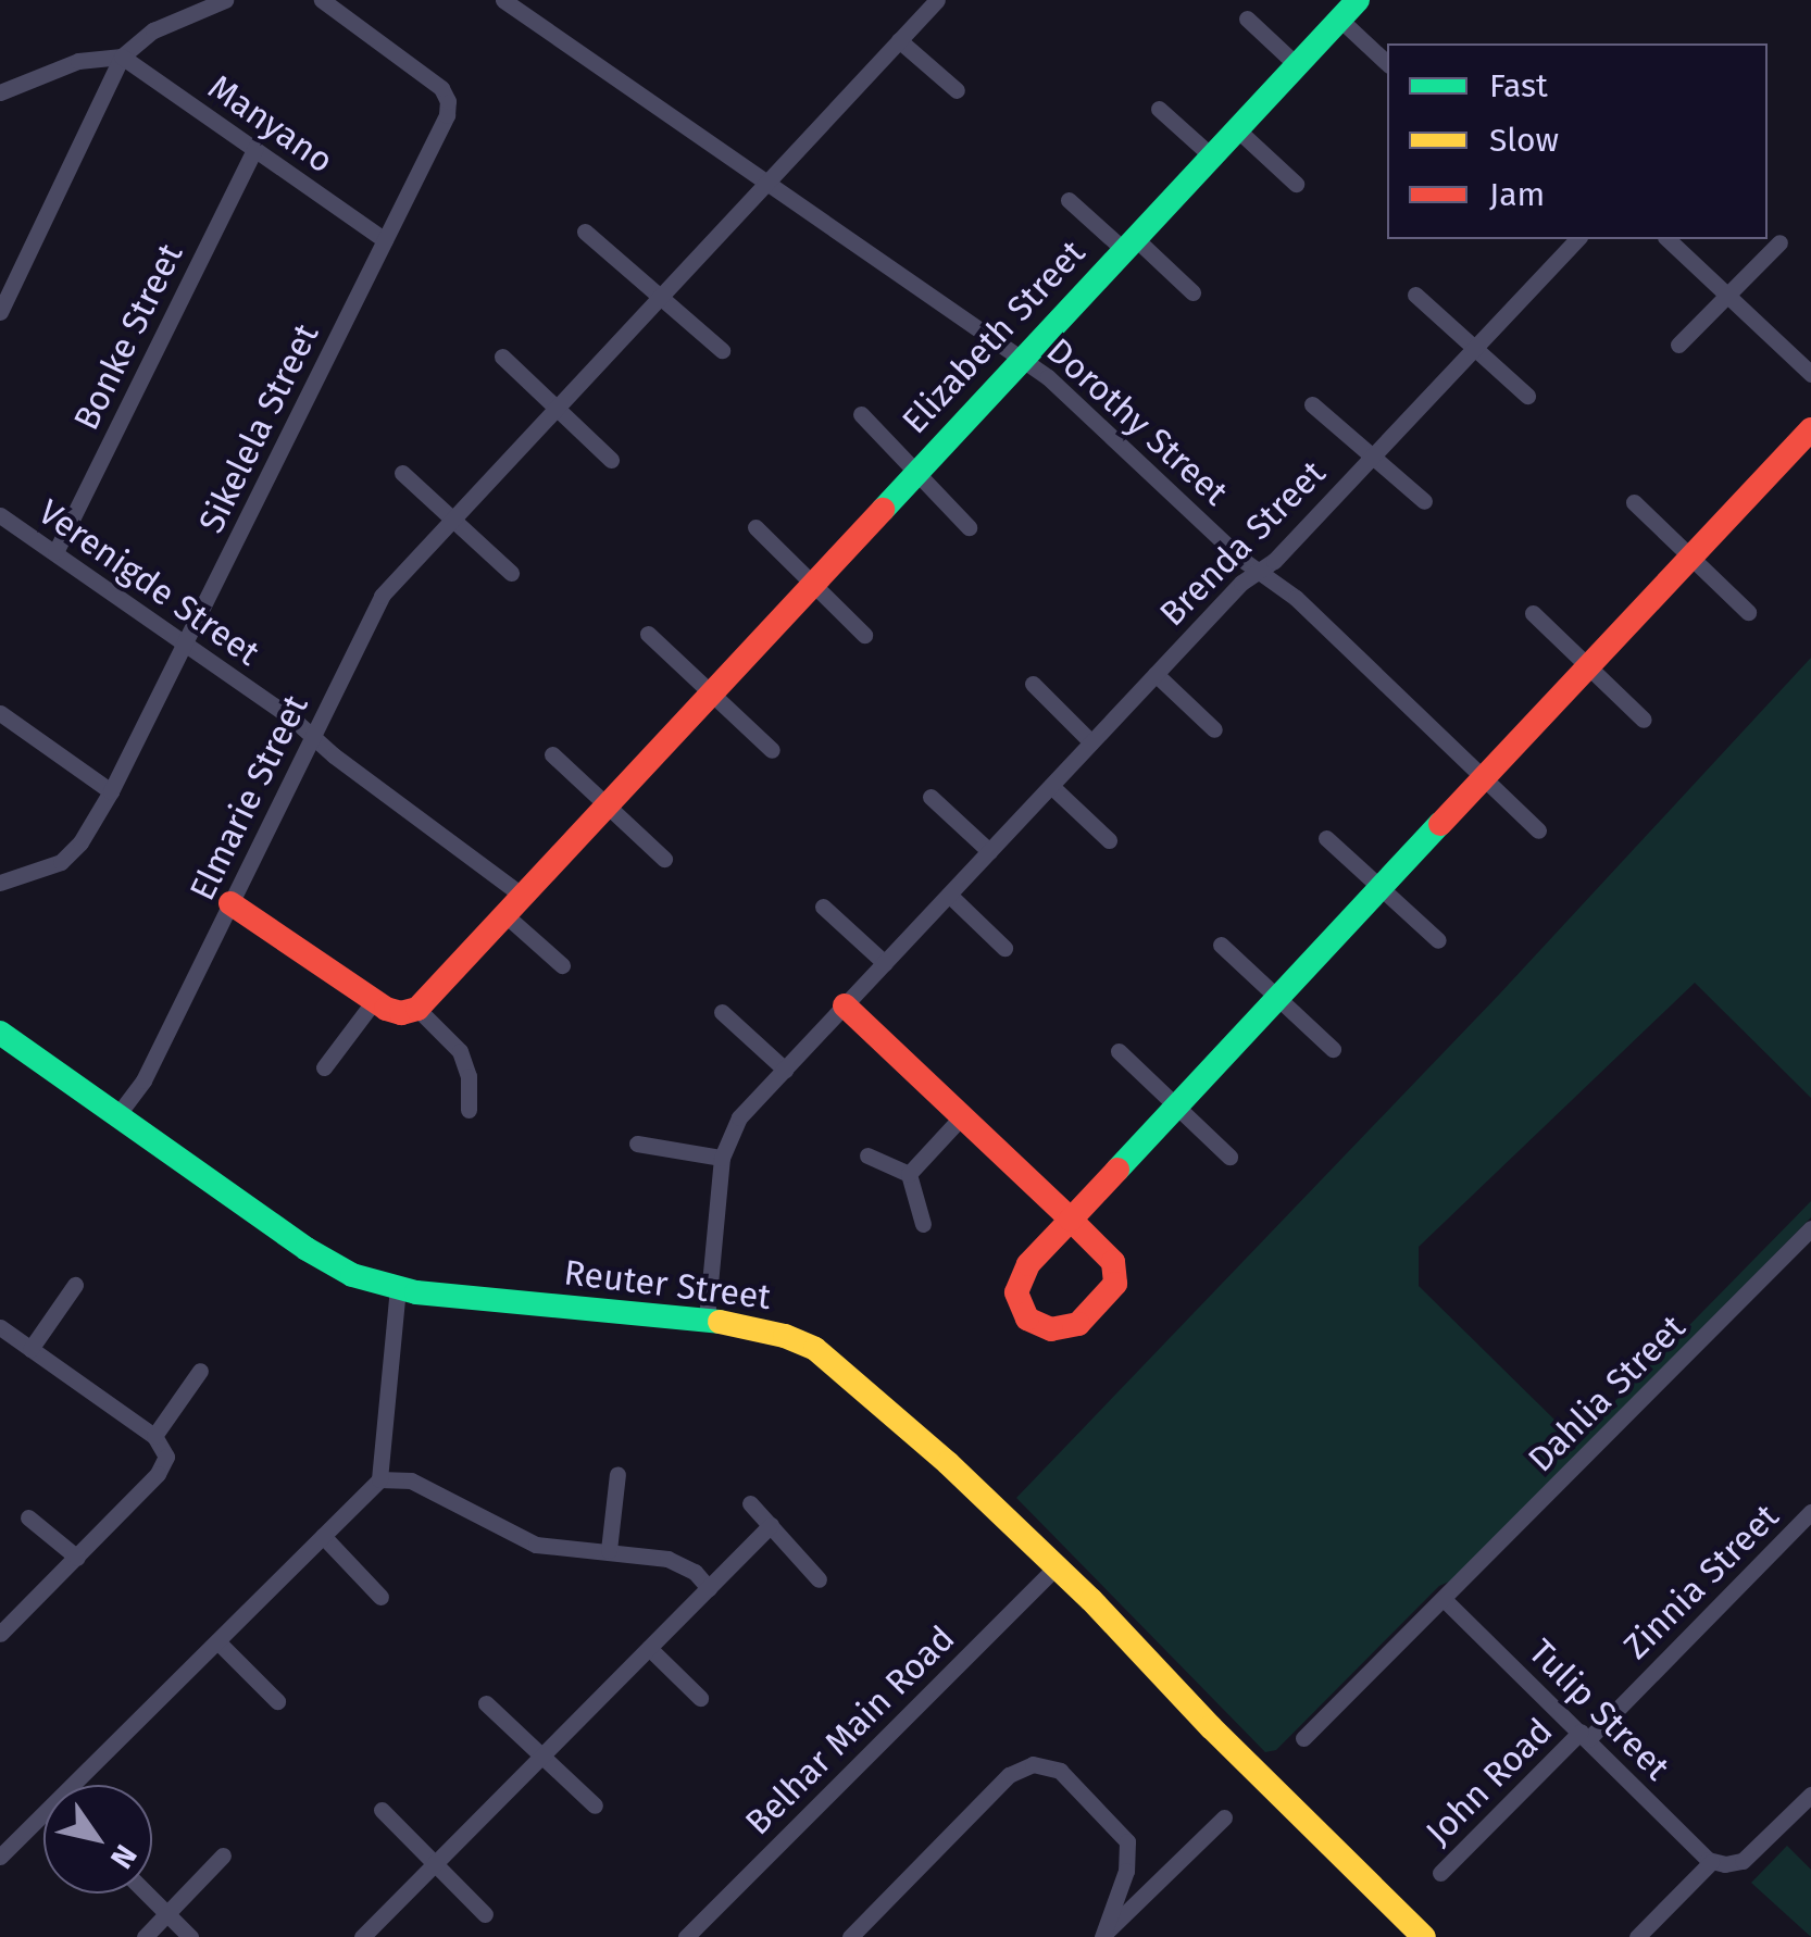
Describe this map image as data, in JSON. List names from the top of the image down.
{
  "streets": {
    "street": [
      "Manyano",
      "Bonke Street",
      "Elizabeth Street",
      "Dorothy Street",
      "Sikelela Street",
      "Brenda Street",
      "Verenigde Street",
      "Elmarie Street",
      "Reuter Street",
      "Dahlia Street",
      "Zinnia Street",
      "Tulip Street",
      "Belhar Main Road",
      "John Road"
    ]
  },
  "crossings": [
    ["Manyano", "Bonke Street"],
    ["Manyano", "Sikelela Street"],
    ["Bonke Street", "Verenigde Street"],
    ["Elizabeth Street", "Dorothy Street"],
    ["Elizabeth Street", "Verenigde Street"],
    ["Dorothy Street", "Brenda Street"],
    ["Dorothy Street", "Elmarie Street"],
    ["Sikelela Street", "Verenigde Street"],
    ["Brenda Street", "Reuter Street"],
    ["Verenigde Street", "Elmarie Street"],
    ["Elmarie Street", "Reuter Street"],
    ["Reuter Street", "Belhar Main Road"],
    ["Dahlia Street", "Tulip Street"],
    ["Zinnia Street", "Tulip Street"],
    ["Zinnia Street", "John Road"],
    ["Tulip Street", "John Road"]
  ],
  "legend": ["Fast", "Slow", "Jam"],
  "north": "bottom right"
}
